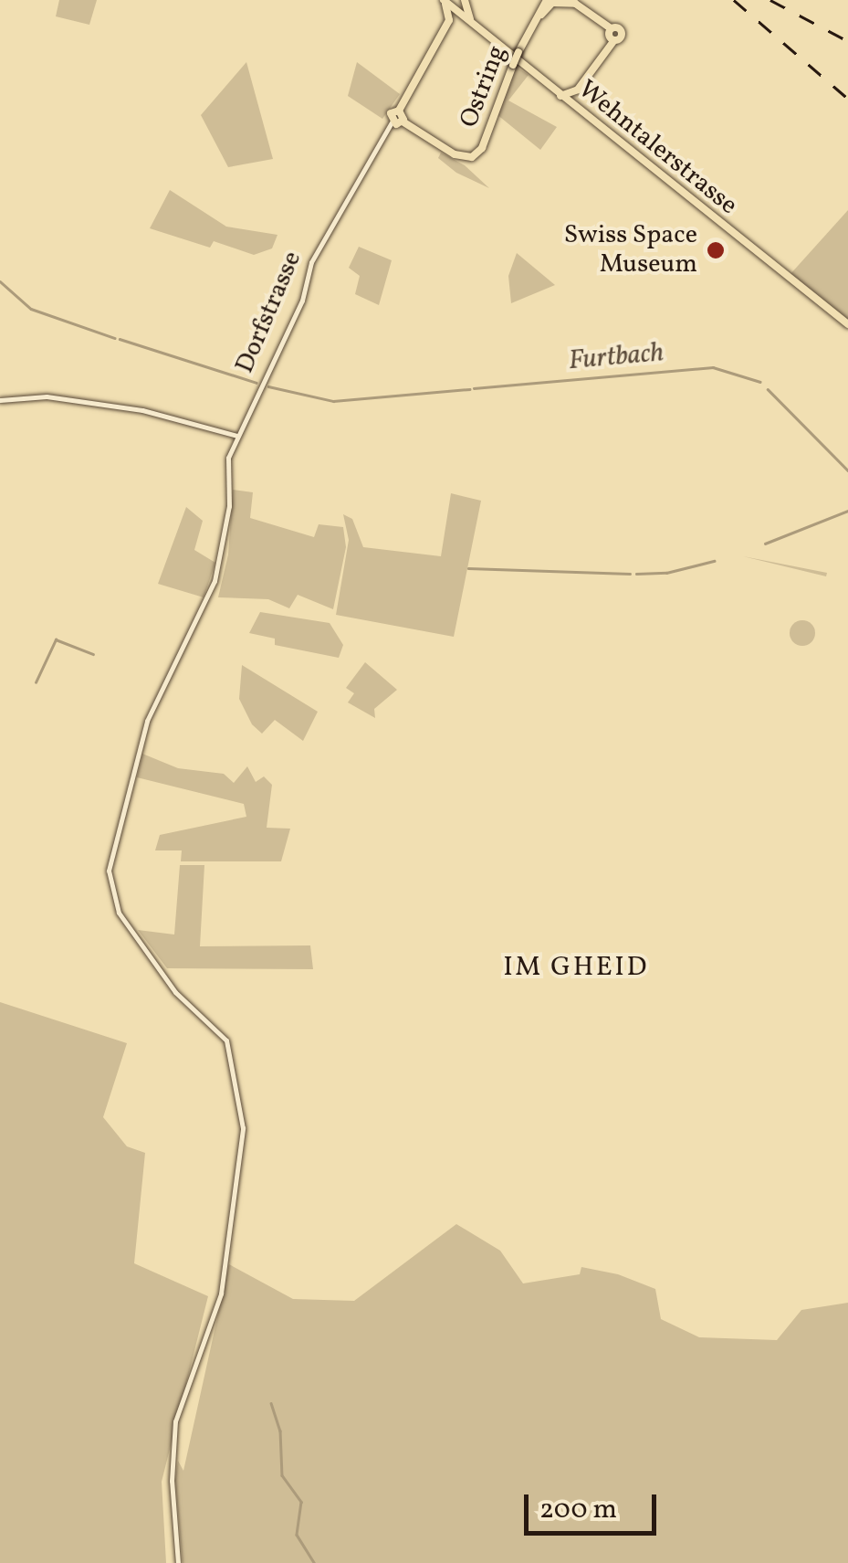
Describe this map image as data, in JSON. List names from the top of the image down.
{
  "streets": {
    "main road": ["Ostring", "Wehntalerstrasse"],
    "street": ["Dorfstrasse"]
  },
  "districts": ["IM GHEID"],
  "water": ["Furtbach"],
  "places": ["Swiss Space Museum"],
  "scale_bar": "200 m"
}
